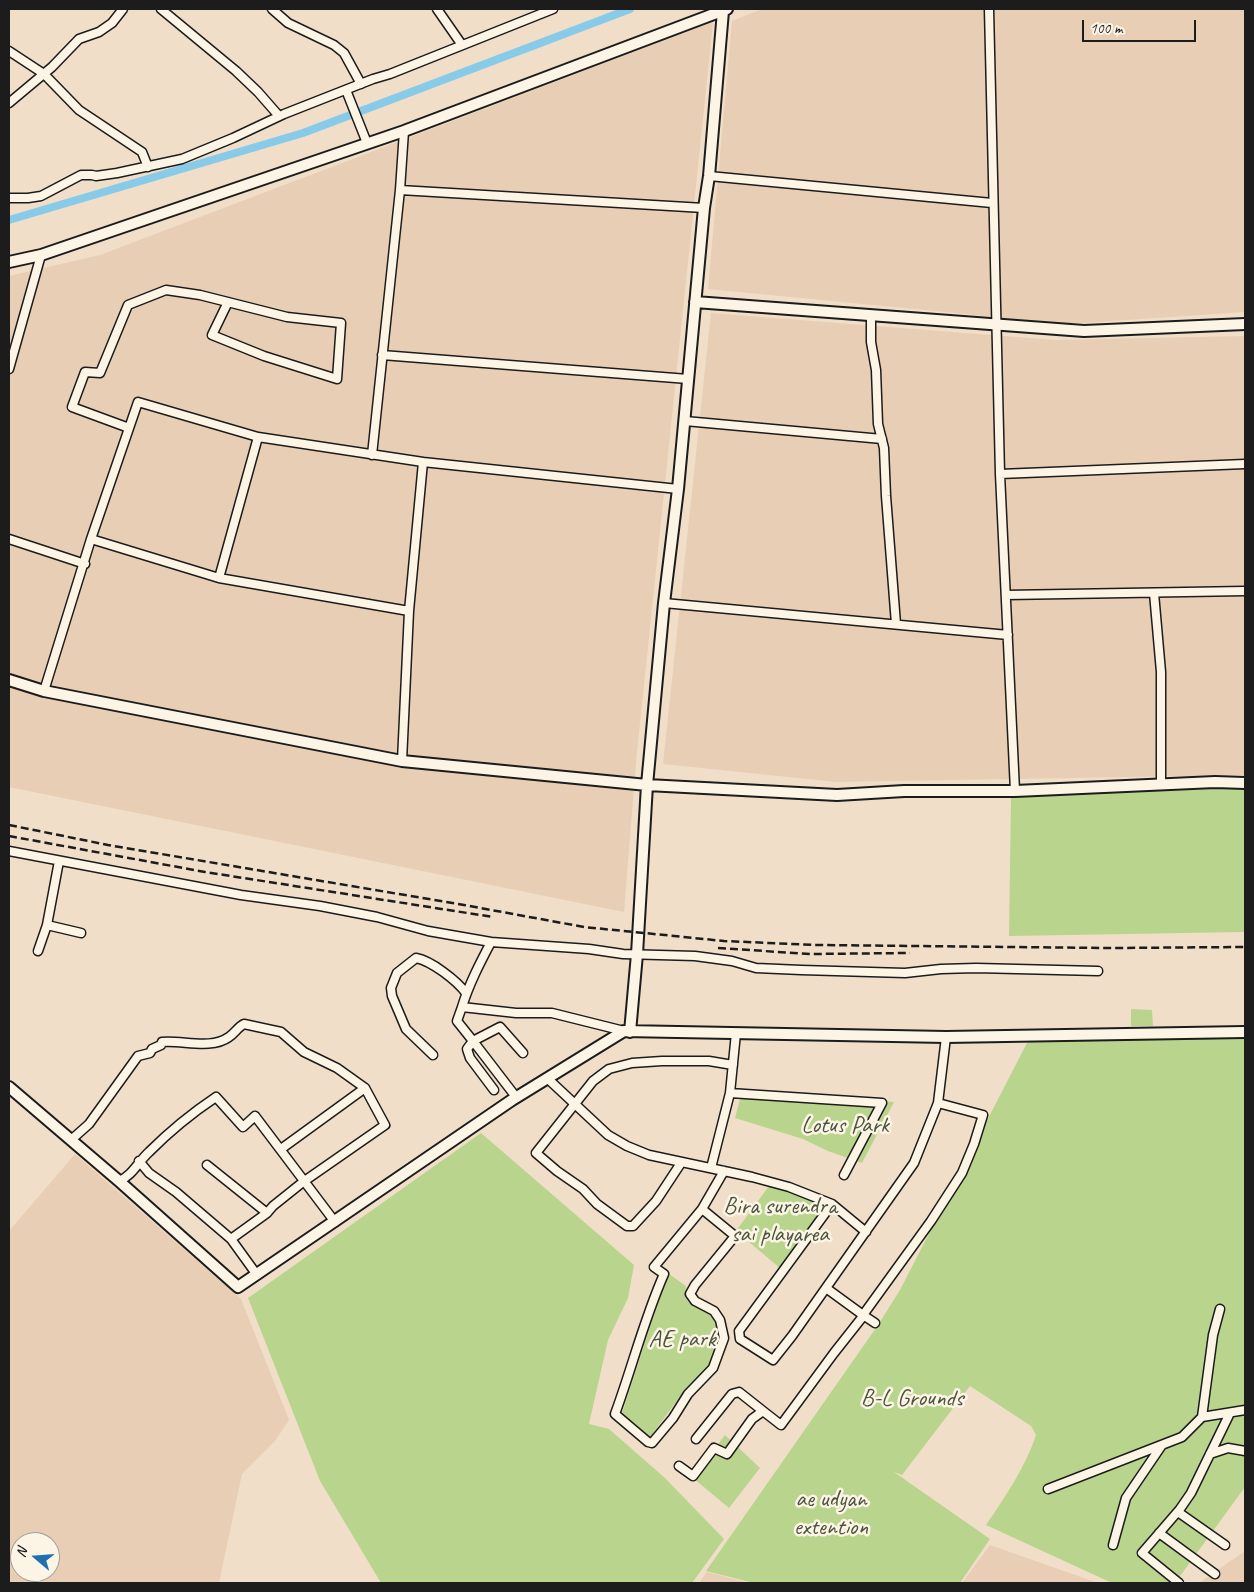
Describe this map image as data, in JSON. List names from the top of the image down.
{
  "parks": [
    "Lotus Park",
    "Bira surendra sai playarea",
    "AE park",
    "B-L Grounds",
    "ae udyan extention"
  ],
  "scale_bar": "100 m",
  "north": "left"
}
